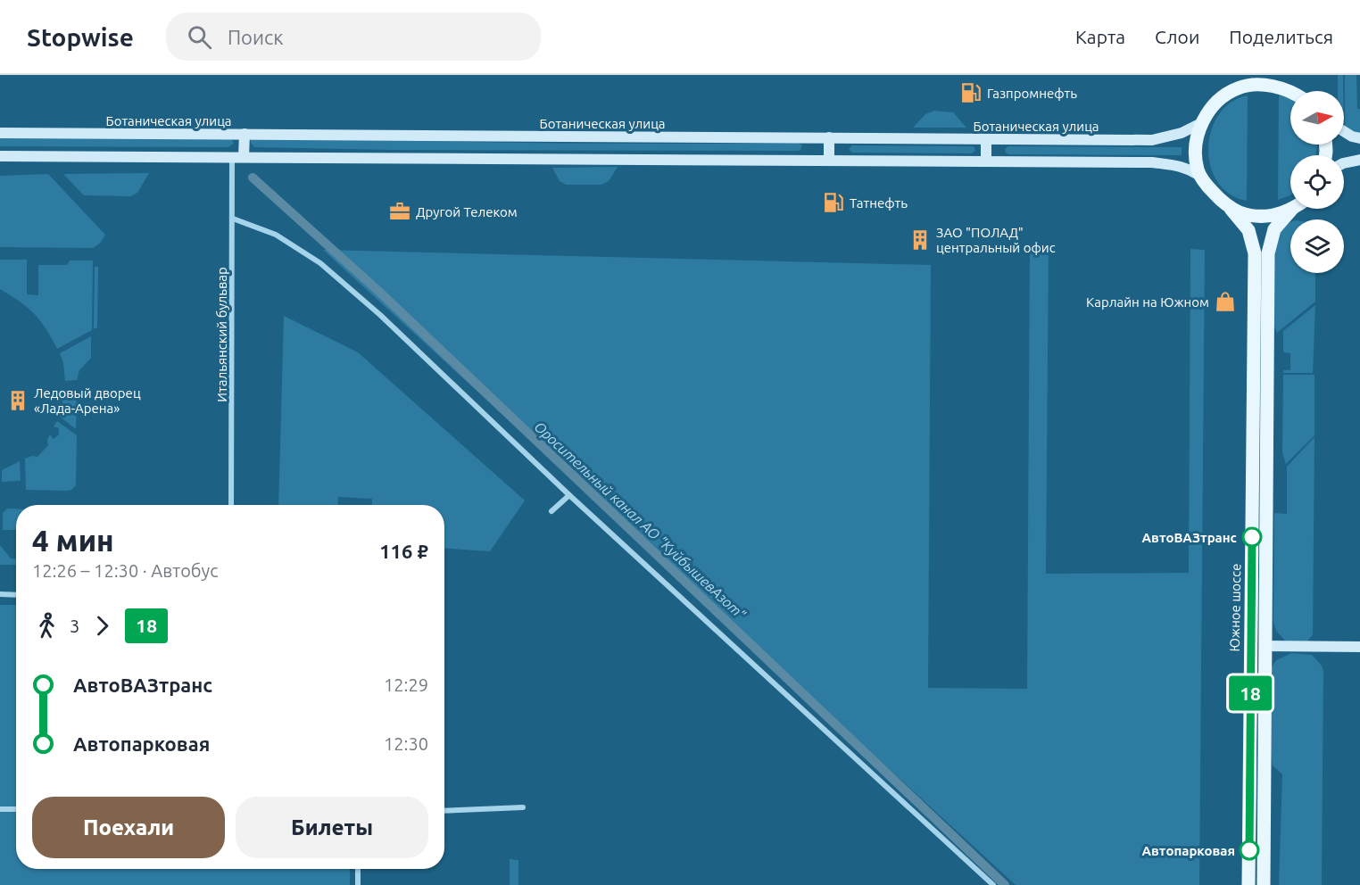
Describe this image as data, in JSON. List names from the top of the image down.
{
  "streets": {
    "main road": ["Ботаническая улица", "Южное шоссе"],
    "street": ["Итальянский бульвар"]
  },
  "water": ["Оросительный канал АО \"КуйбышевАзот\""],
  "places": {
    "fuel station": ["Газпромнефть", "Татнефть"],
    "office": ["Другой Телеком"],
    "building": ["ЗАО \"ПОЛАД\" центральный офис", "Ледовый дворец «Лада-Арена»"],
    "shop": ["Карлайн на Южном"],
    "other": ["АвтоВАЗтранс", "Автопарковая"]
  },
  "lines": ["bus line 18"],
  "north": "right",
  "page": {
    "header": "Stopwise",
    "search": "Поиск",
    "nav": ["Карта", "Слои", "Поделиться"],
    "on_map": "18",
    "heading": ["4 мин", "12:26 – 12:30 · Автобус", "116 ₽"],
    "legs": ["3", "18"],
    "list": [
      {
        "name": "АвтоВАЗтранс",
        "value": "12:29"
      },
      {
        "name": "Автопарковая",
        "value": "12:30"
      }
    ],
    "buttons": ["Поехали", "Билеты"]
  }
}
